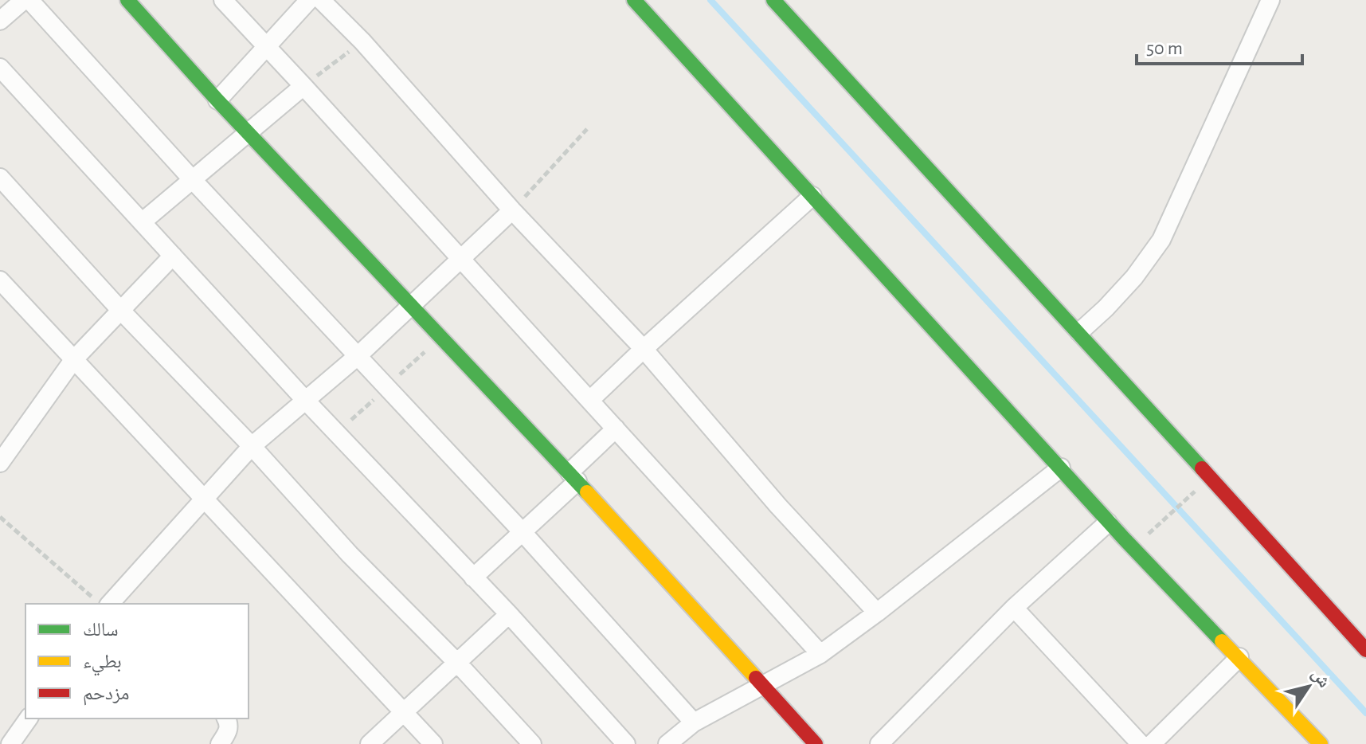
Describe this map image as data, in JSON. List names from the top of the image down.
{
  "legend": ["سالك", "بطيء", "مزدحم"],
  "scale_bar": "50 m",
  "north": "top right"
}
